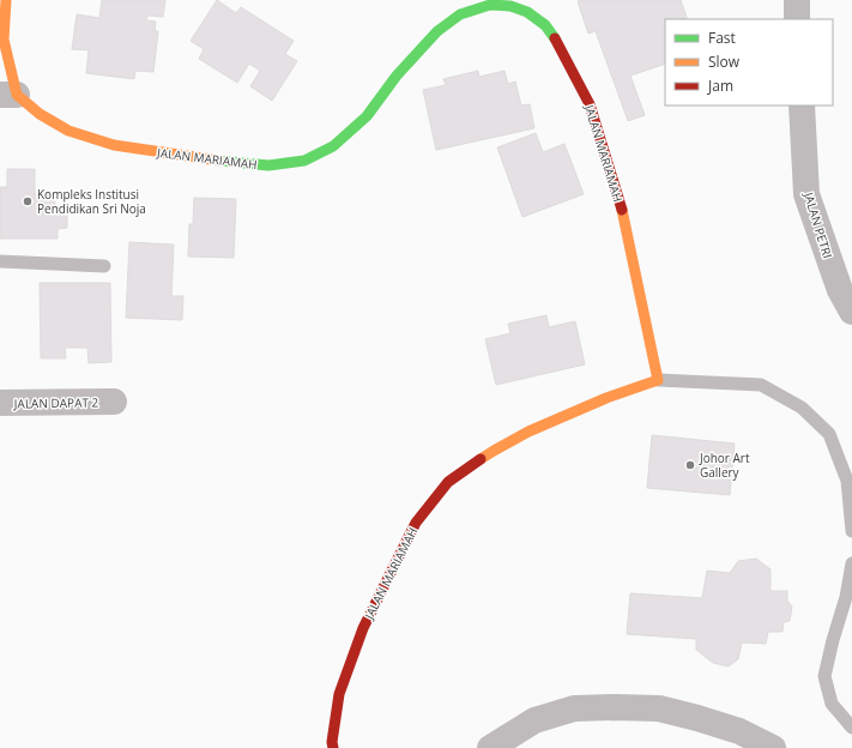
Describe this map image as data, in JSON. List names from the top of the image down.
{
  "streets": {
    "street": ["JALAN MARIAMAH", "JALAN PETRI", "JALAN DAPAT 2"]
  },
  "places": ["Kompleks Institusi Pendidikan Sri Noja", "Johor Art Gallery"],
  "legend": ["Fast", "Slow", "Jam"]
}
